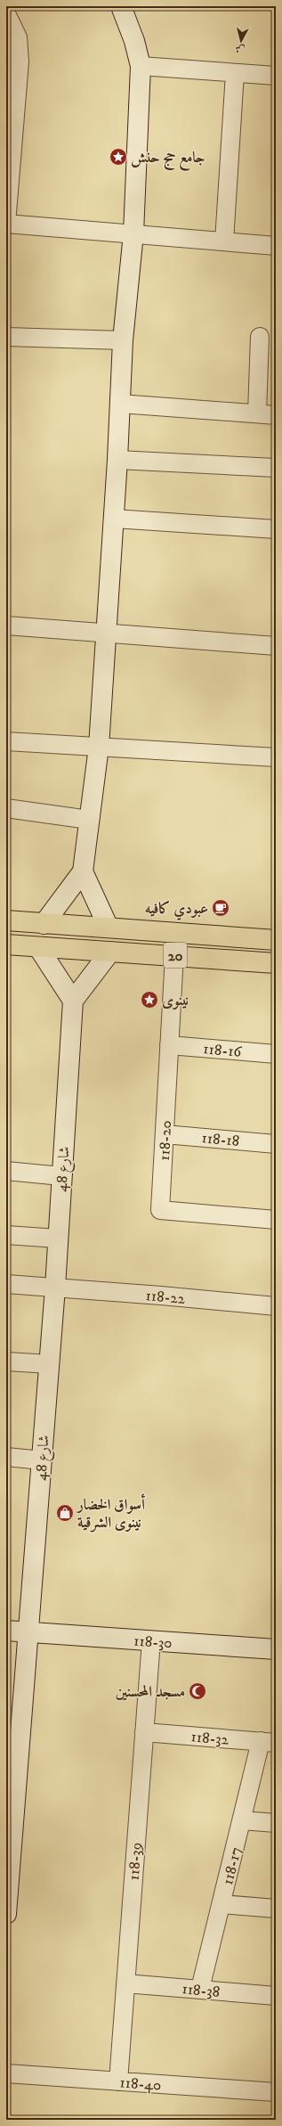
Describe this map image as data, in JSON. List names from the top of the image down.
{
  "streets": {
    "main road": ["20"],
    "street": [
      "118-16",
      "118-18",
      "118-20",
      "شارع 48",
      "118-22",
      "118-30",
      "118-32",
      "118-39",
      "118-17",
      "118-38",
      "118-40"
    ]
  },
  "crossings": [
    ["20", "118-20"],
    ["118-16", "118-20"],
    ["118-18", "118-20"],
    ["شارع 48", "118-22"],
    ["شارع 48", "118-30"],
    ["118-30", "118-39"],
    ["118-32", "118-39"],
    ["118-32", "118-17"],
    ["118-39", "118-38"],
    ["118-39", "118-40"],
    ["118-17", "118-38"]
  ],
  "places": {
    "place": ["جامع حج حنش", "نينوى"],
    "cafe": ["عبودي كافيه"],
    "shop": ["أسواق الخضار نينوى الشرقية"],
    "mosque": ["مسجد المحسنين"]
  },
  "north": "bottom"
}
